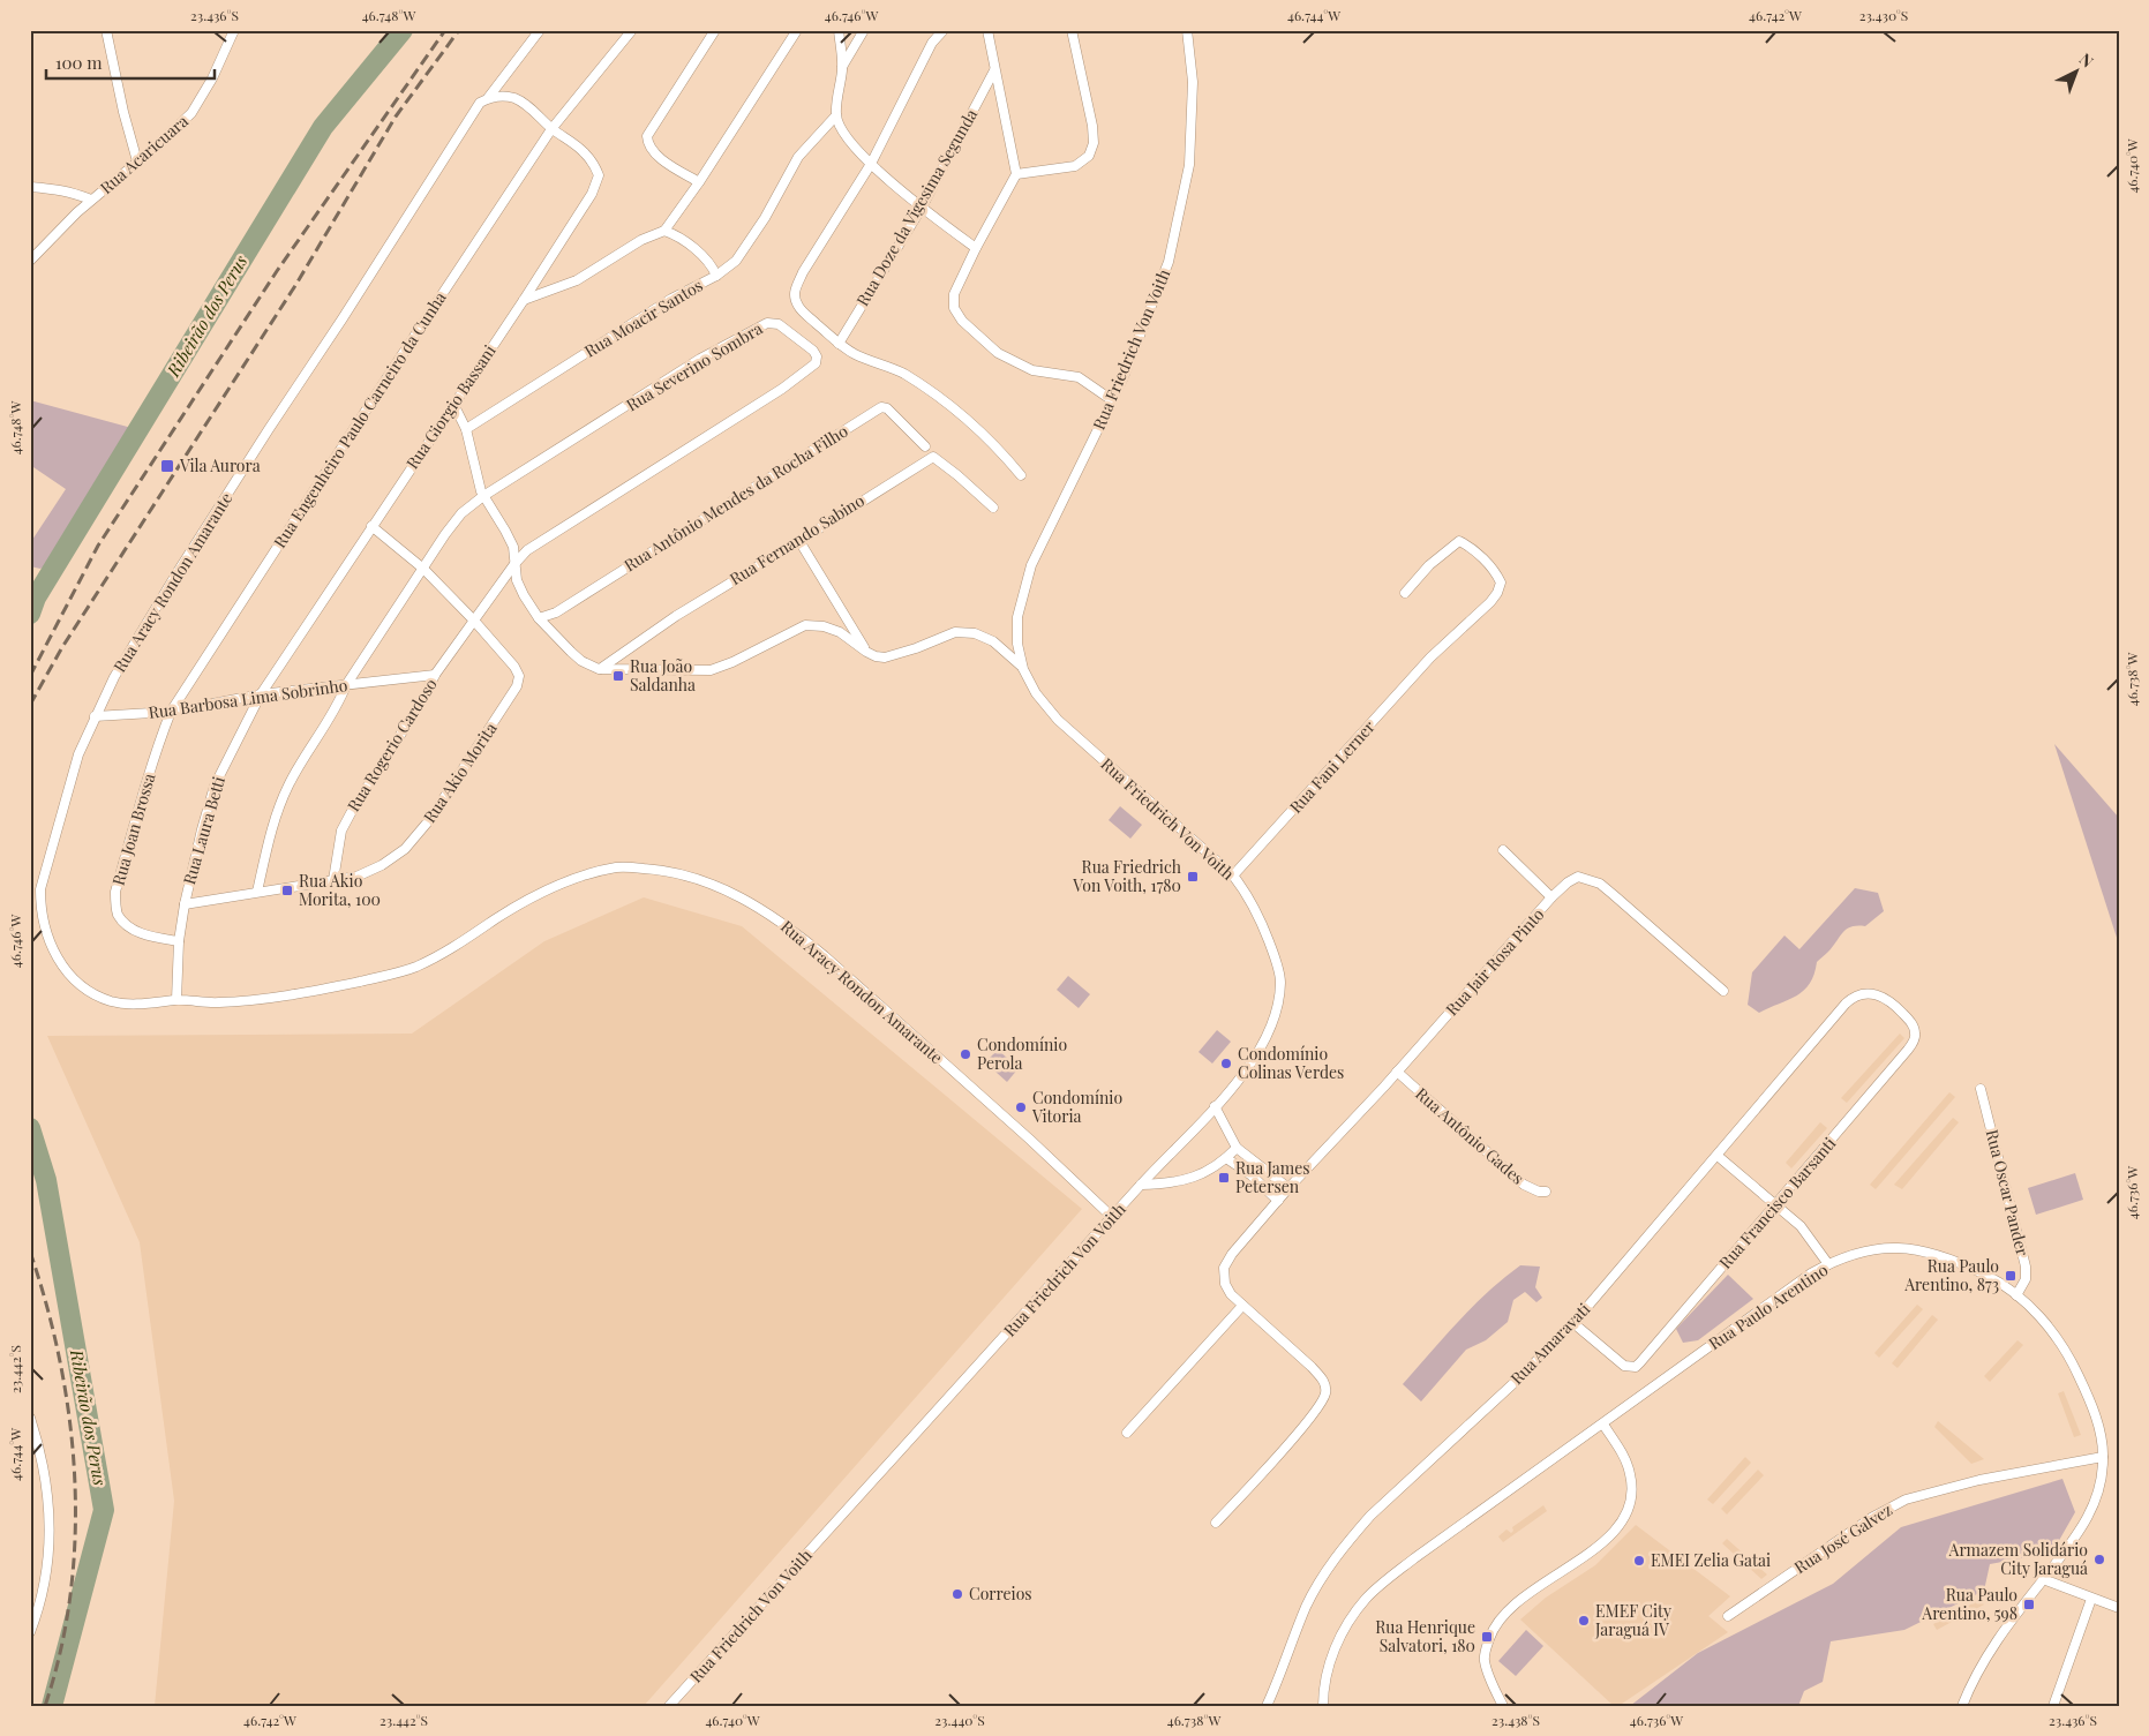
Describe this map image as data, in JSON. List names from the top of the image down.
{
  "streets": {
    "street": [
      "Rua Acaricuara",
      "Rua Doze da Vigesima Segunda",
      "Rua Moacir Santos",
      "Rua Friedrich Von Voith",
      "Rua Severino Sombra",
      "Rua Giorgio Bassani",
      "Rua Engenheiro Paulo Carneiro da Cunha",
      "Rua Antônio Mendes da Rocha Filho",
      "Rua Fernando Sabino",
      "Rua Aracy Rondon Amarante",
      "Rua Barbosa Lima Sobrinho",
      "Rua Rogerio Cardoso",
      "Rua Fani Lerner",
      "Rua Akio Morita",
      "Rua Joan Brossa",
      "Rua Laura Betti",
      "Rua Jair Rosa Pinto",
      "Rua Antônio Gades",
      "Rua Oscar Pander",
      "Rua Francisco Barsanti",
      "Rua Paulo Arentino",
      "Rua Amaravati",
      "Rua José Galvez"
    ]
  },
  "crossings": [
    ["Rua Friedrich Von Voith", "Rua Aracy Rondon Amarante"],
    ["Rua Friedrich Von Voith", "Rua Fani Lerner"],
    ["Rua Severino Sombra", "Rua Barbosa Lima Sobrinho"],
    ["Rua Severino Sombra", "Rua Rogerio Cardoso"],
    ["Rua Severino Sombra", "Rua Akio Morita"],
    ["Rua Giorgio Bassani", "Rua Engenheiro Paulo Carneiro da Cunha"],
    ["Rua Giorgio Bassani", "Rua Barbosa Lima Sobrinho"],
    ["Rua Giorgio Bassani", "Rua Akio Morita"],
    ["Rua Giorgio Bassani", "Rua Laura Betti"],
    ["Rua Engenheiro Paulo Carneiro da Cunha", "Rua Barbosa Lima Sobrinho"],
    ["Rua Engenheiro Paulo Carneiro da Cunha", "Rua Joan Brossa"],
    ["Rua Aracy Rondon Amarante", "Rua Barbosa Lima Sobrinho"],
    ["Rua Barbosa Lima Sobrinho", "Rua Rogerio Cardoso"],
    ["Rua Barbosa Lima Sobrinho", "Rua Joan Brossa"],
    ["Rua Barbosa Lima Sobrinho", "Rua Laura Betti"],
    ["Rua Rogerio Cardoso", "Rua Akio Morita"],
    ["Rua Akio Morita", "Rua Laura Betti"],
    ["Rua Joan Brossa", "Rua Laura Betti"],
    ["Rua Jair Rosa Pinto", "Rua Antônio Gades"],
    ["Rua Oscar Pander", "Rua Paulo Arentino"],
    ["Rua Francisco Barsanti", "Rua Amaravati"],
    ["Rua Paulo Arentino", "Rua José Galvez"]
  ],
  "water": ["Ribeirão dos Perus"],
  "places": {
    "transit": [
      "Vila Aurora",
      "Rua João Saldanha",
      "Rua Friedrich Von Voith, 1780",
      "Rua Akio Morita, 100",
      "Rua James Petersen",
      "Rua Paulo Arentino, 873",
      "Rua Paulo Arentino, 598",
      "Rua Henrique Salvatori, 180"
    ],
    "other": [
      "Condomínio Perola",
      "Condomínio Colinas Verdes",
      "Condomínio Vitoria",
      "Armazem Solidário City Jaraguá",
      "EMEI Zelia Gatai",
      "Correios",
      "EMEF City Jaraguá IV"
    ]
  },
  "scale_bar": "100 m",
  "north": "top right",
  "coordinates": [
    "23.436°S",
    "46.748°W",
    "46.746°W",
    "46.744°W",
    "46.742°W",
    "23.430°S",
    "46.740°W",
    "46.738°W",
    "46.736°W",
    "23.442°S",
    "23.440°S",
    "23.438°S"
  ]
}
